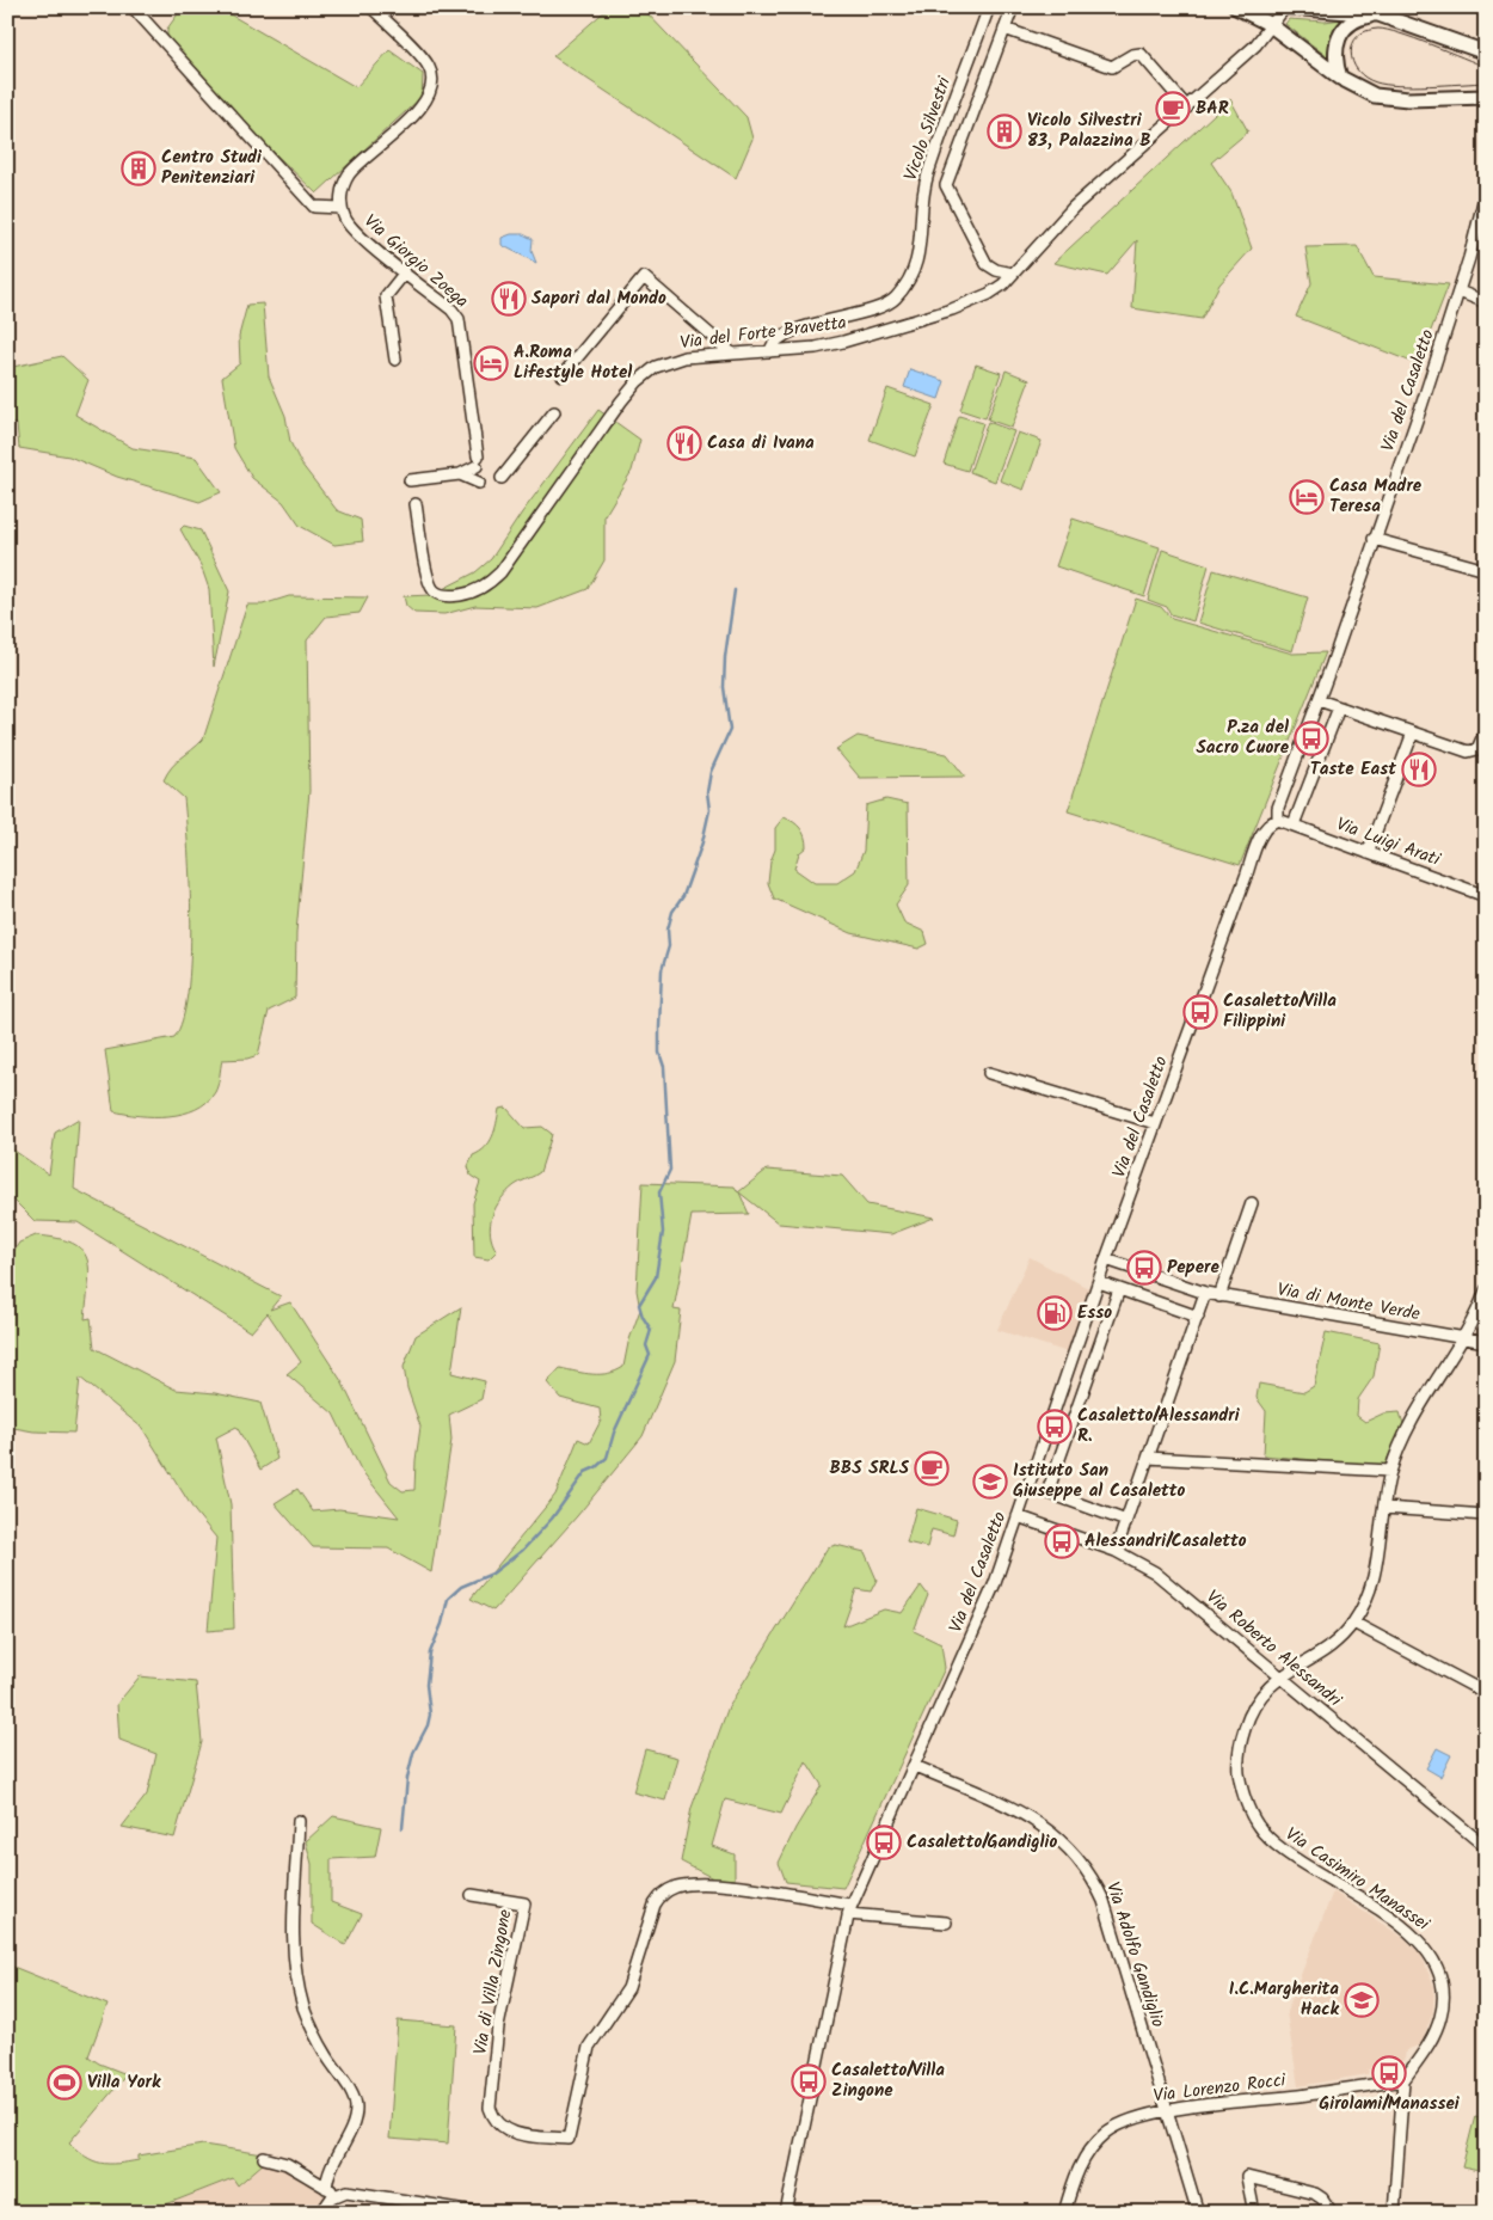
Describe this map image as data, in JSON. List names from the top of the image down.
{
  "streets": {
    "street": [
      "Vicolo Silvestri",
      "Via Giorgio Zoega",
      "Via del Forte Bravetta",
      "Via del Casaletto",
      "Via Luigi Arati",
      "Via di Monte Verde",
      "Via Roberto Alessandri",
      "Via Casimiro Manassei",
      "Via Adolfo Gandiglio",
      "Via di Villa Zingone",
      "Via Lorenzo Rocci"
    ]
  },
  "crossings": [
    ["Vicolo Silvestri", "Via del Forte Bravetta"],
    ["Via del Casaletto", "Via Luigi Arati"],
    ["Via del Casaletto", "Via di Monte Verde"],
    ["Via del Casaletto", "Via Roberto Alessandri"],
    ["Via del Casaletto", "Via Adolfo Gandiglio"],
    ["Via del Casaletto", "Via di Villa Zingone"],
    ["Via di Monte Verde", "Via Casimiro Manassei"],
    ["Via Roberto Alessandri", "Via Casimiro Manassei"],
    ["Via Casimiro Manassei", "Via Lorenzo Rocci"],
    ["Via Adolfo Gandiglio", "Via Lorenzo Rocci"]
  ],
  "places": {
    "cafe": ["BAR", "BBS SRLS"],
    "building": ["Vicolo Silvestri 83, Palazzina B", "Centro Studi Penitenziari"],
    "restaurant": ["Sapori dal Mondo", "Casa di Ivana", "Taste East"],
    "hotel": ["A.Roma Lifestyle Hotel", "Casa Madre Teresa"],
    "bus stop": [
      "P.za del Sacro Cuore",
      "Casaletto/Villa Filippini",
      "Pepere",
      "Casaletto/Alessandri R.",
      "Alessandri/Casaletto",
      "Casaletto/Gandiglio",
      "Girolami/Manassei",
      "Casaletto/Villa Zingone"
    ],
    "fuel station": ["Esso"],
    "school or university": ["Istituto San Giuseppe al Casaletto", "I.C.Margherita Hack"],
    "sports": ["Villa York"]
  }
}
